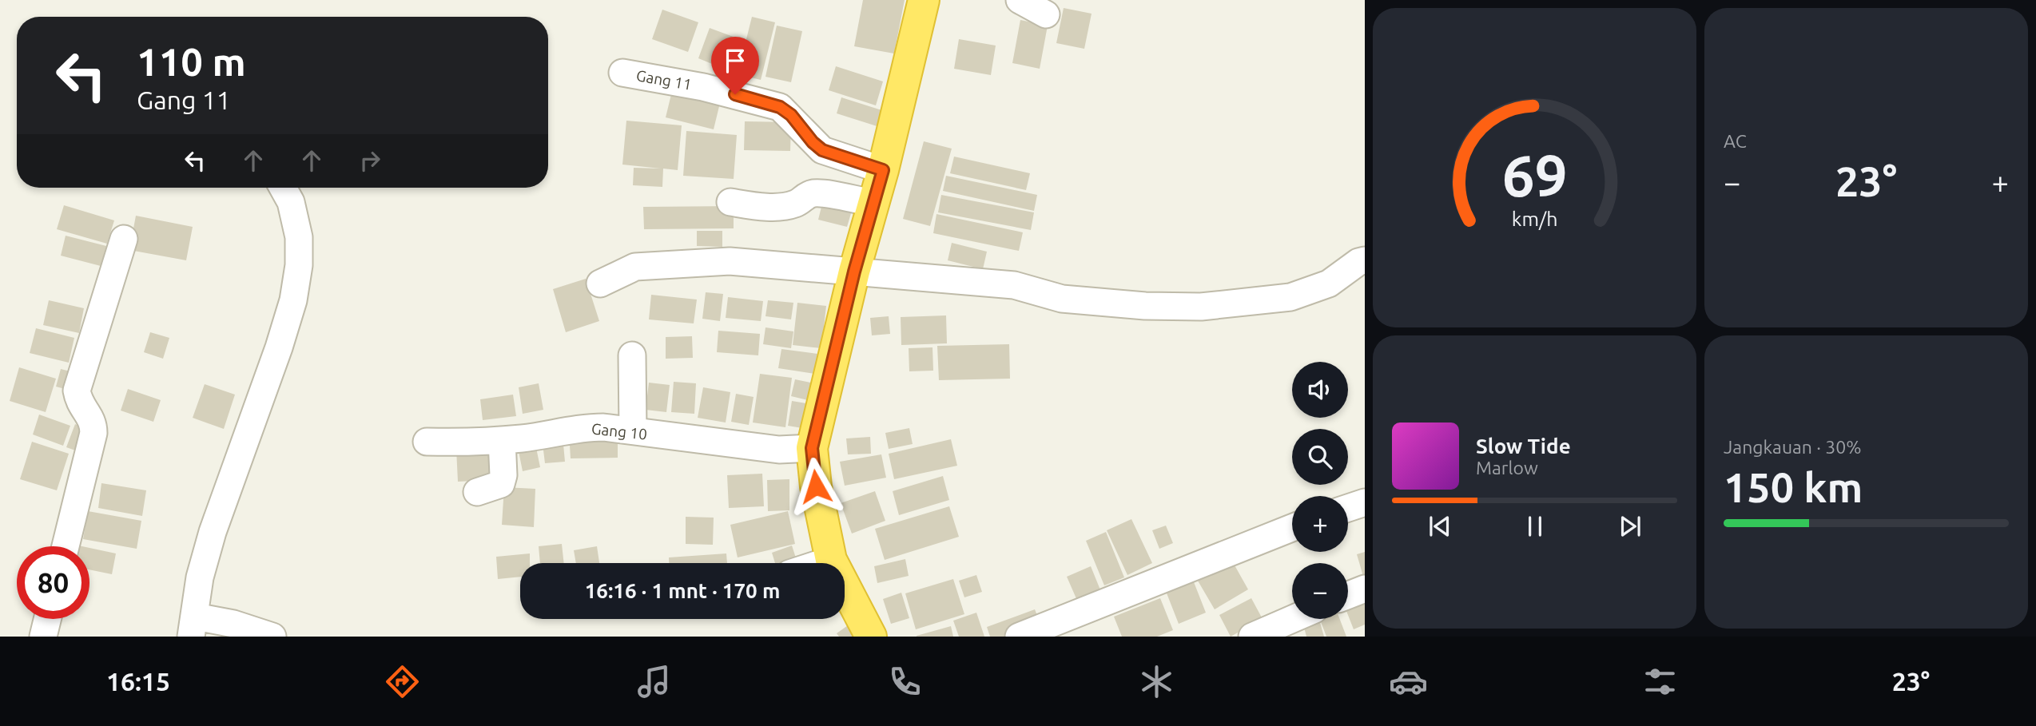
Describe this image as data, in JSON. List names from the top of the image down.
{
  "streets": {
    "street": ["Gang 11", "Gang 10"]
  },
  "page": {
    "tile": [
      "AC",
      ["Jangkauan · 30%", "150 km"]
    ],
    "turn": ["110 m", "Gang 11"],
    "heat": ["−", "23°", "+"],
    "map_buttons": ["+", "−"],
    "song": ["Slow Tide", "Marlow"],
    "limit": "80",
    "trip": "16:16 · 1 mnt · 170 m",
    "tabs": ["16:15", "23°"],
    "gauge": ["69", "km/h"]
  }
}
